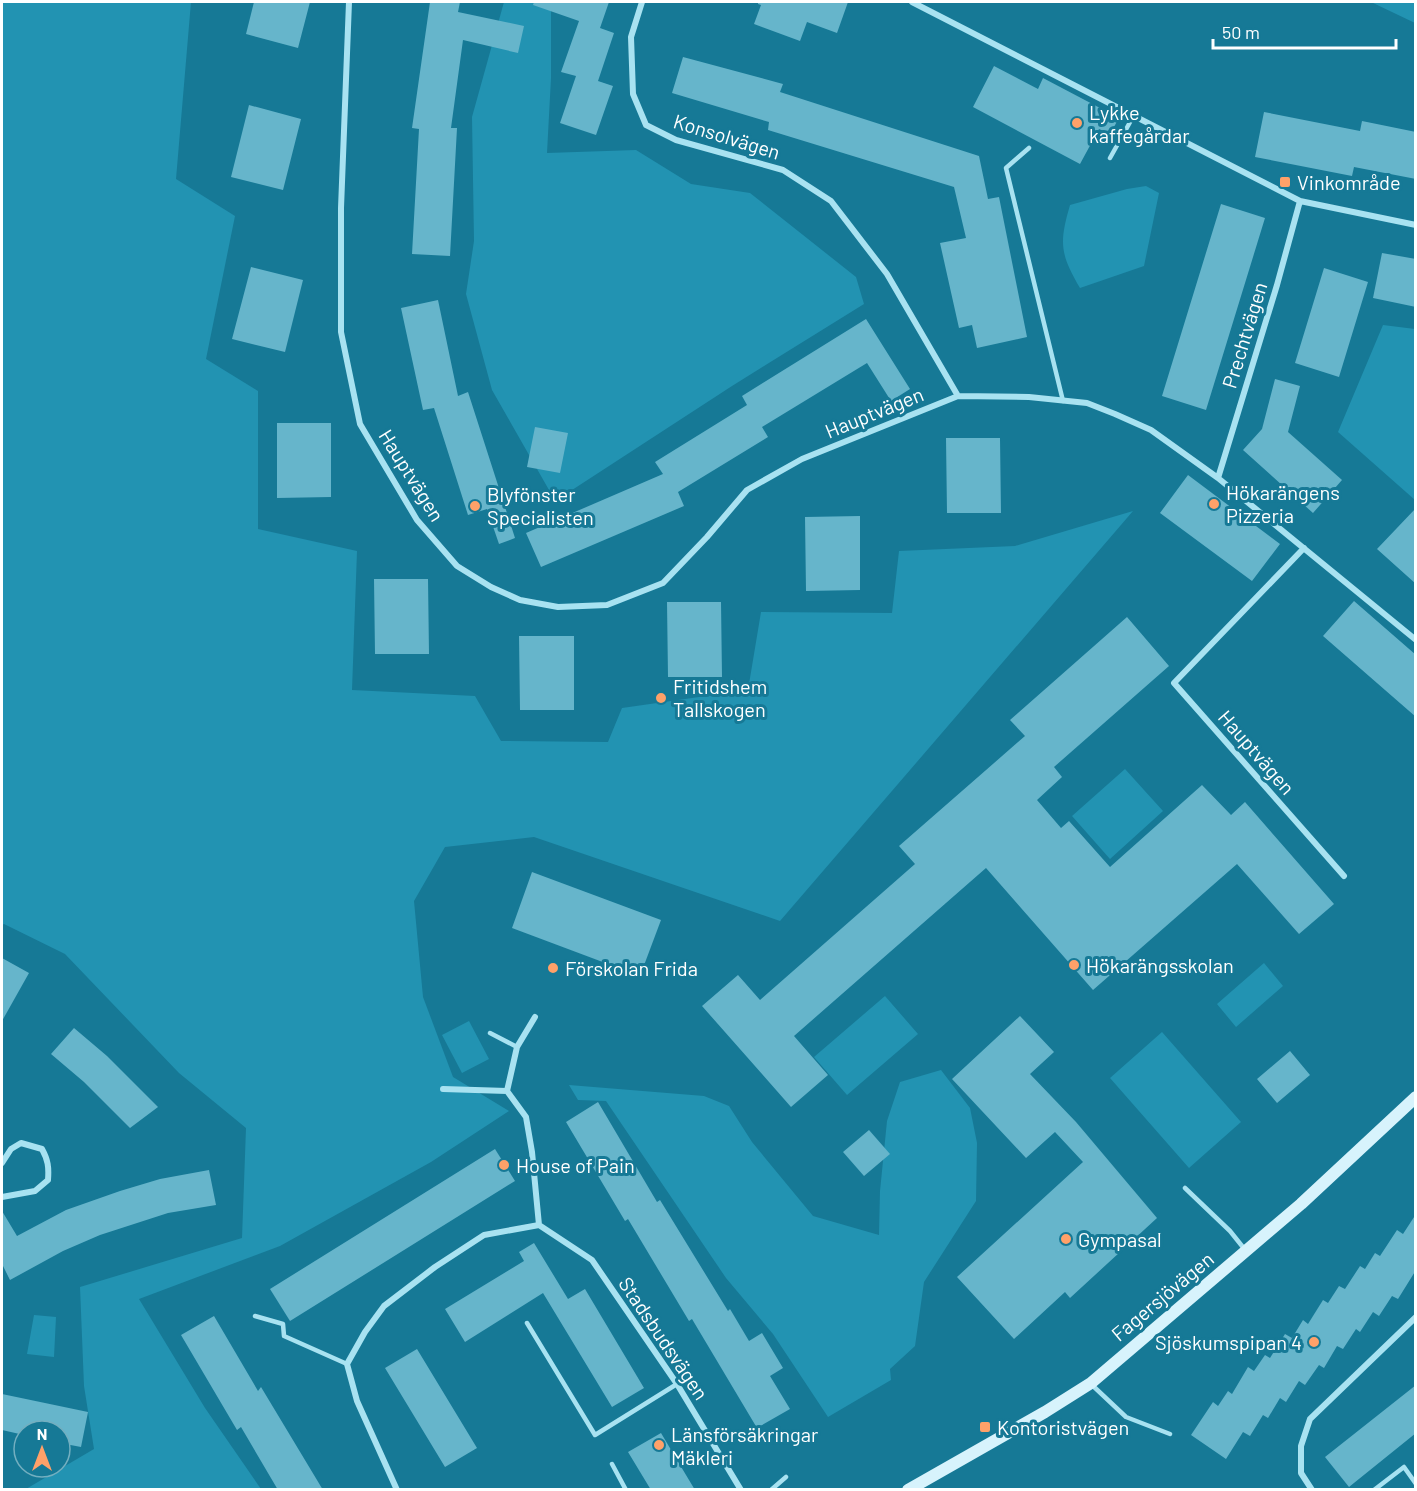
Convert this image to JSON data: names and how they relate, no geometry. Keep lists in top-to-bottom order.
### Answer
{
  "streets": {
    "street": [
      "Konsolvägen",
      "Prechtvägen",
      "Hauptvägen",
      "Fagersjövägen",
      "Stadsbudsvägen"
    ]
  },
  "crossings": [
    ["Konsolvägen", "Hauptvägen"],
    ["Prechtvägen", "Hauptvägen"]
  ],
  "places": {
    "other": [
      "Lykke kaffegårdar",
      "Hökarängens Pizzeria",
      "Blyfönster Specialisten",
      "Fritidshem Tallskogen",
      "Hökarängsskolan",
      "Förskolan Frida",
      "House of Pain",
      "Gympasal",
      "Sjöskumspipan 4",
      "Länsförsäkringar Mäkleri"
    ],
    "transit": ["Vinkområde", "Kontoristvägen"]
  },
  "scale_bar": "50 m",
  "north": "top"
}
